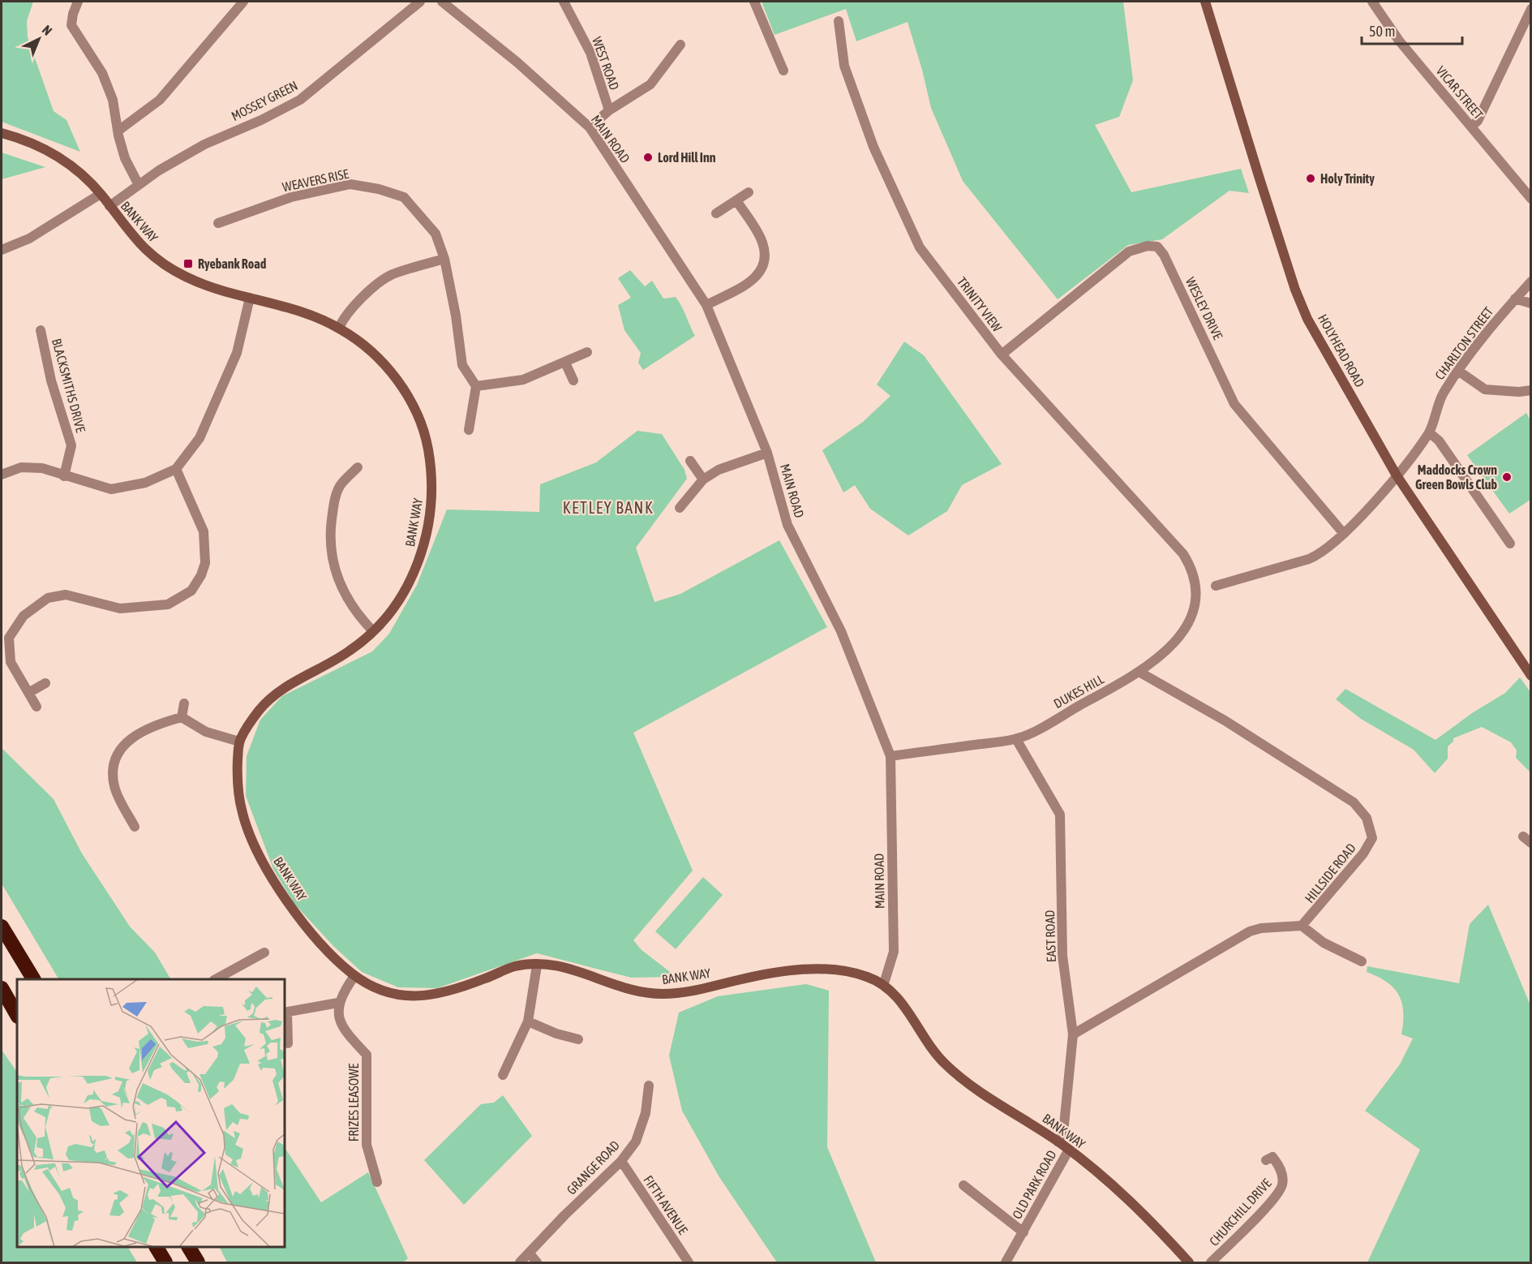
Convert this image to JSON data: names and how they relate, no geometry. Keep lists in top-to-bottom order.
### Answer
{
  "streets": {
    "street": [
      "WEST ROAD",
      "VICAR STREET",
      "MOSSEY GREEN",
      "MAIN ROAD",
      "WEAVERS RISE",
      "BANK WAY",
      "TRINITY VIEW",
      "WESLEY DRIVE",
      "CHARLTON STREET",
      "HOLYHEAD ROAD",
      "BLACKSMITHS DRIVE",
      "DUKES HILL",
      "HILLSIDE ROAD",
      "EAST ROAD",
      "FRIZES LEASOWE",
      "GRANGE ROAD",
      "OLD PARK ROAD",
      "FIFTH AVENUE",
      "CHURCHILL DRIVE"
    ]
  },
  "crossings": [
    ["WEST ROAD", "MAIN ROAD"],
    ["MOSSEY GREEN", "BANK WAY"],
    ["MAIN ROAD", "BANK WAY"],
    ["MAIN ROAD", "DUKES HILL"],
    ["BANK WAY", "EAST ROAD"],
    ["BANK WAY", "OLD PARK ROAD"],
    ["TRINITY VIEW", "WESLEY DRIVE"],
    ["TRINITY VIEW", "DUKES HILL"],
    ["CHARLTON STREET", "HOLYHEAD ROAD"],
    ["DUKES HILL", "HILLSIDE ROAD"],
    ["DUKES HILL", "EAST ROAD"],
    ["GRANGE ROAD", "FIFTH AVENUE"]
  ],
  "districts": ["KETLEY BANK"],
  "places": {
    "other": ["Lord Hill Inn", "Holy Trinity", "Maddocks Crown Green Bowls Club"],
    "transit": ["Ryebank Road"]
  },
  "scale_bar": "50 m",
  "north": "top right"
}
